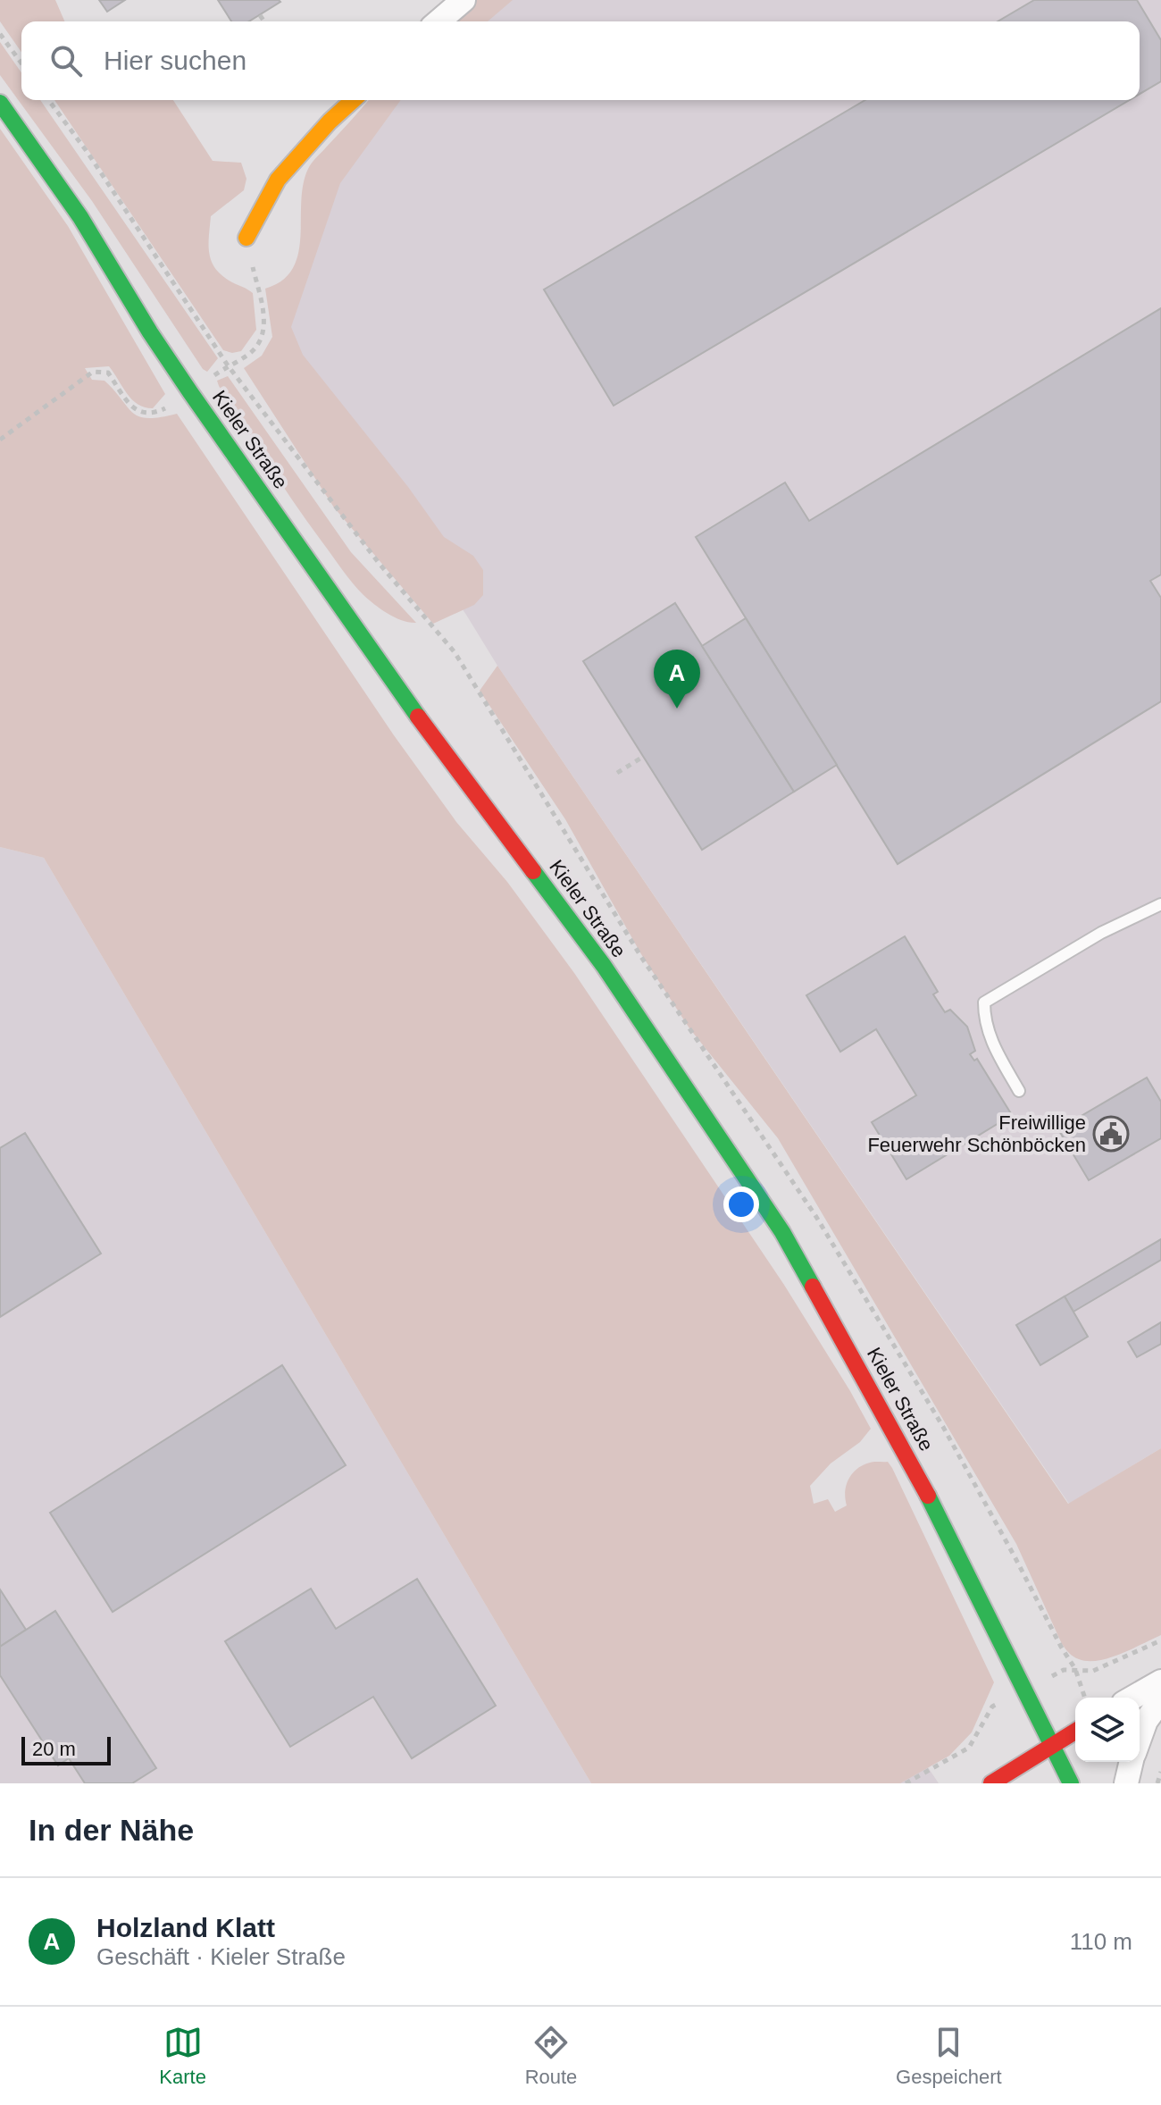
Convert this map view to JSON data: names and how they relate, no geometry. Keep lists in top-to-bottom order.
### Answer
{
  "streets": {
    "main road": ["Kieler Straße"]
  },
  "places": {
    "public building": ["Freiwillige Feuerwehr Schönböcken"]
  },
  "scale_bar": "20 m",
  "page": {
    "search": "Hier suchen",
    "pins": "A",
    "scale": "20 m",
    "heading": "In der Nähe",
    "list": [
      {
        "mark": "A",
        "name": "Holzland Klatt",
        "note": "Geschäft · Kieler Straße",
        "value": "110 m"
      }
    ],
    "nav": ["Karte", "Route", "Gespeichert"]
  }
}
